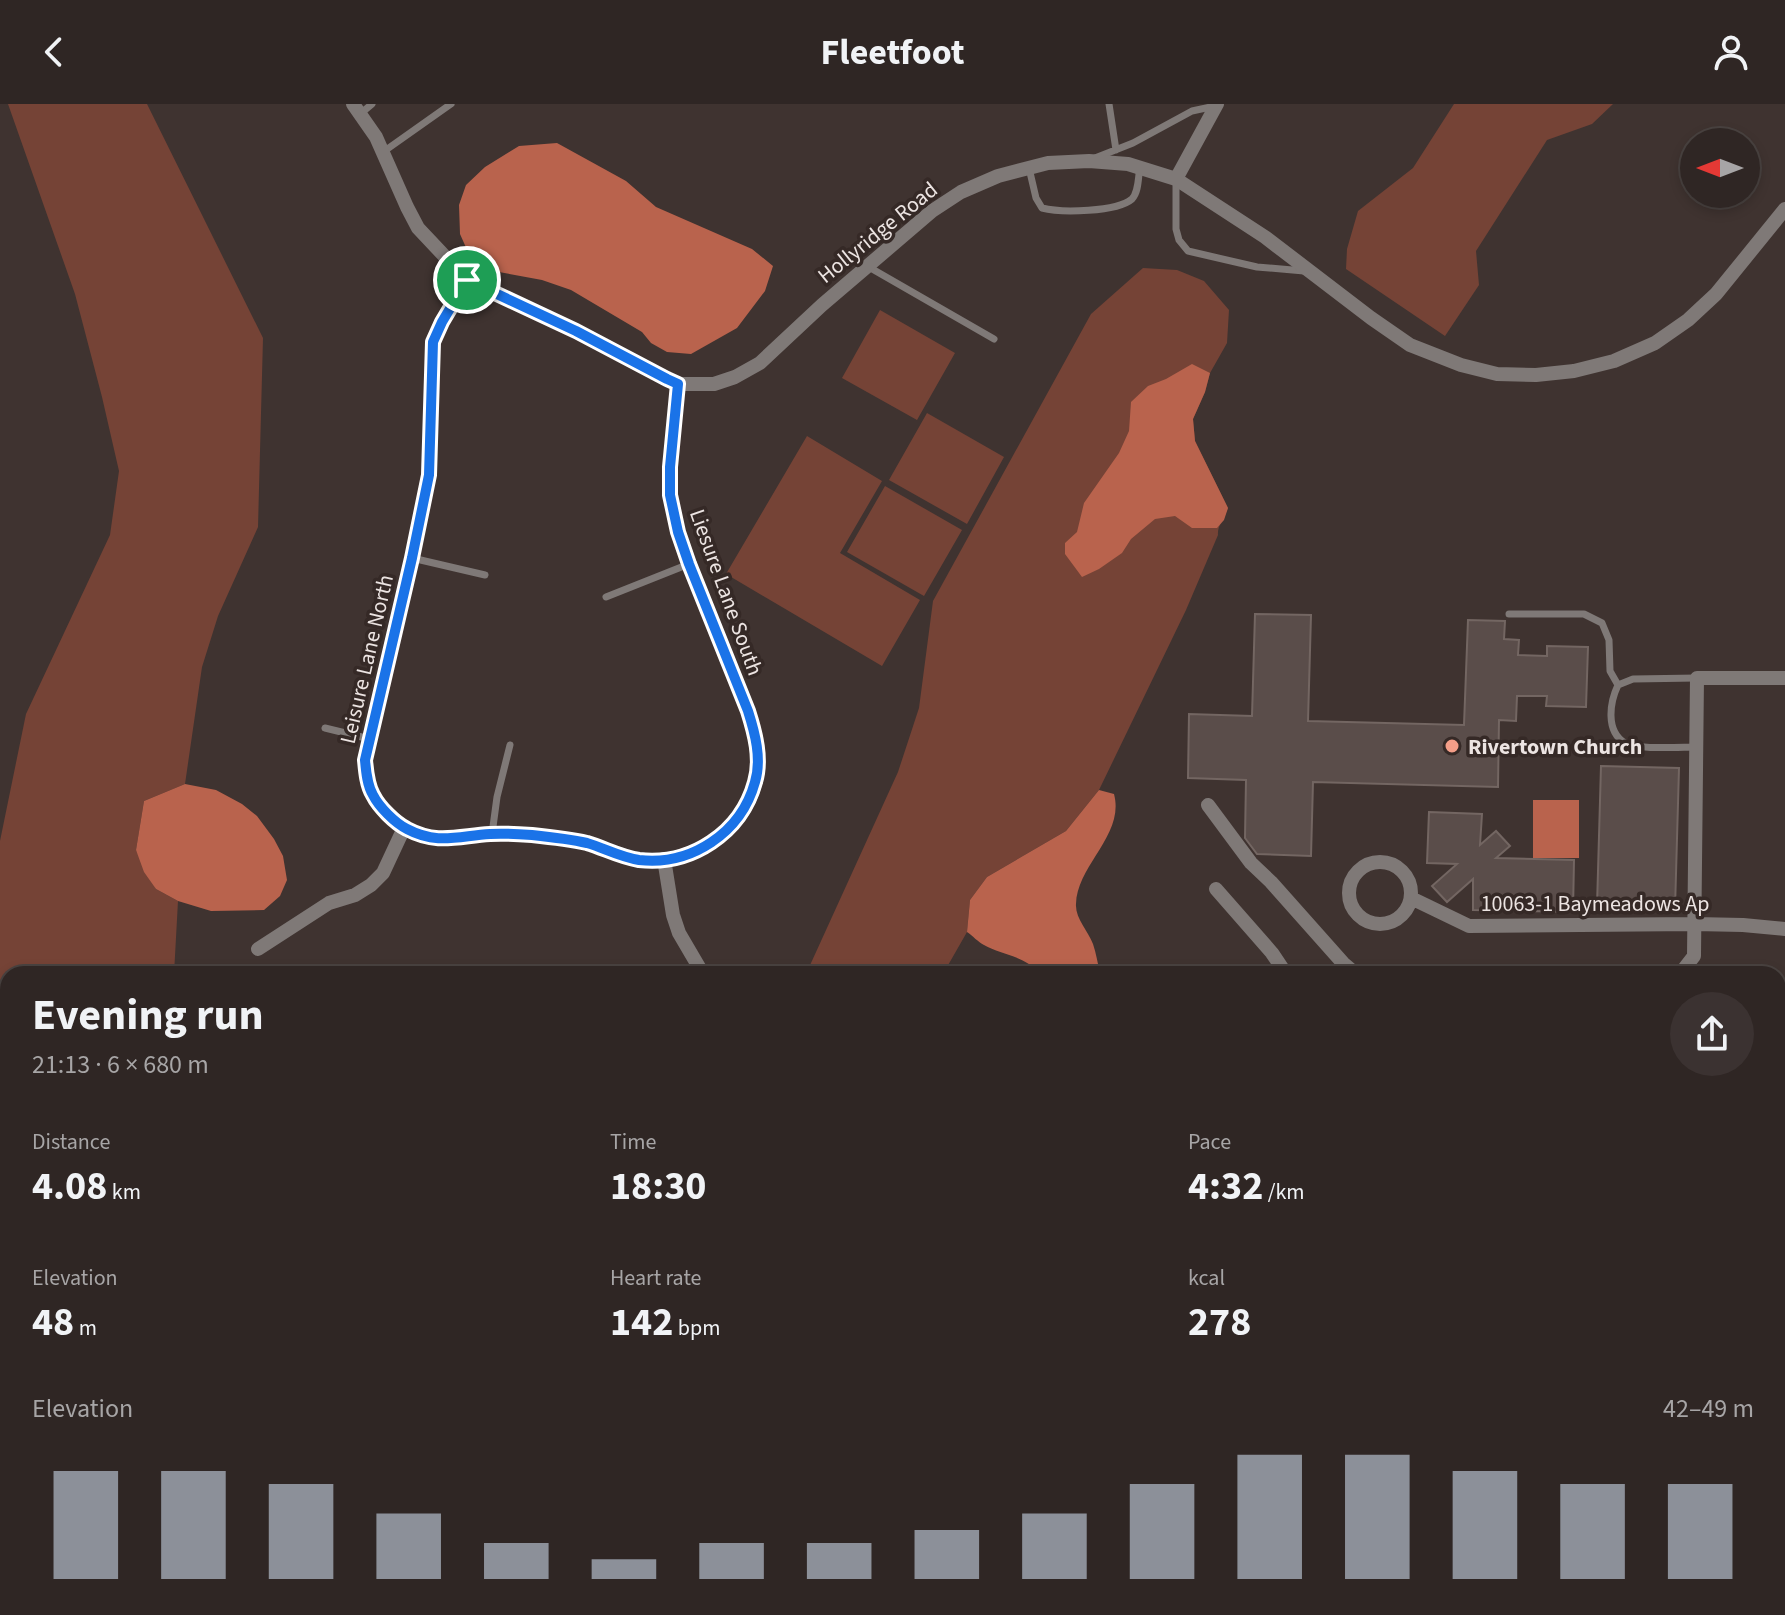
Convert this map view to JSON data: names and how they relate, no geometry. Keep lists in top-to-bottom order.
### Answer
{
  "streets": {
    "street": [
      "Hollyridge Road",
      "Liesure Lane South",
      "Leisure Lane North",
      "10063-1 Baymeadows Ap"
    ]
  },
  "crossings": [
    ["Hollyridge Road", "Liesure Lane South"],
    ["Hollyridge Road", "Leisure Lane North"],
    ["Liesure Lane South", "Leisure Lane North"]
  ],
  "places": ["Rivertown Church"],
  "north": "left",
  "page": {
    "header": "Fleetfoot",
    "heading": ["Evening run", "21:13 · 6 × 680 m"],
    "stats": [
      ["Distance", "4.08 km"],
      ["Time", "18:30"],
      ["Pace", "4:32 /km"],
      ["Elevation", "48 m"],
      ["Heart rate", "142 bpm"],
      ["kcal", "278"]
    ],
    "chart": ["Elevation", "42–49 m"]
  }
}
